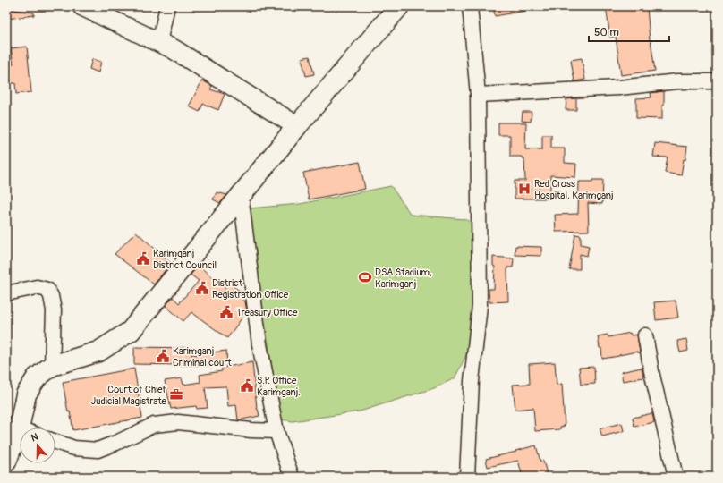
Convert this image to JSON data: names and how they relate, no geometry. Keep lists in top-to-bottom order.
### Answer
{
  "places": {
    "hospital": ["Red Cross Hospital, Karimganj"],
    "public building": [
      "Karimganj District Council",
      "District Registration Office",
      "Treasury Office",
      "Karimganj Criminal court",
      "S.P. Office Karimganj."
    ],
    "sports": ["DSA Stadium, Karimganj"],
    "office": ["Court of Chief Judicial Magistrate"]
  },
  "scale_bar": "50 m",
  "north": "top"
}
